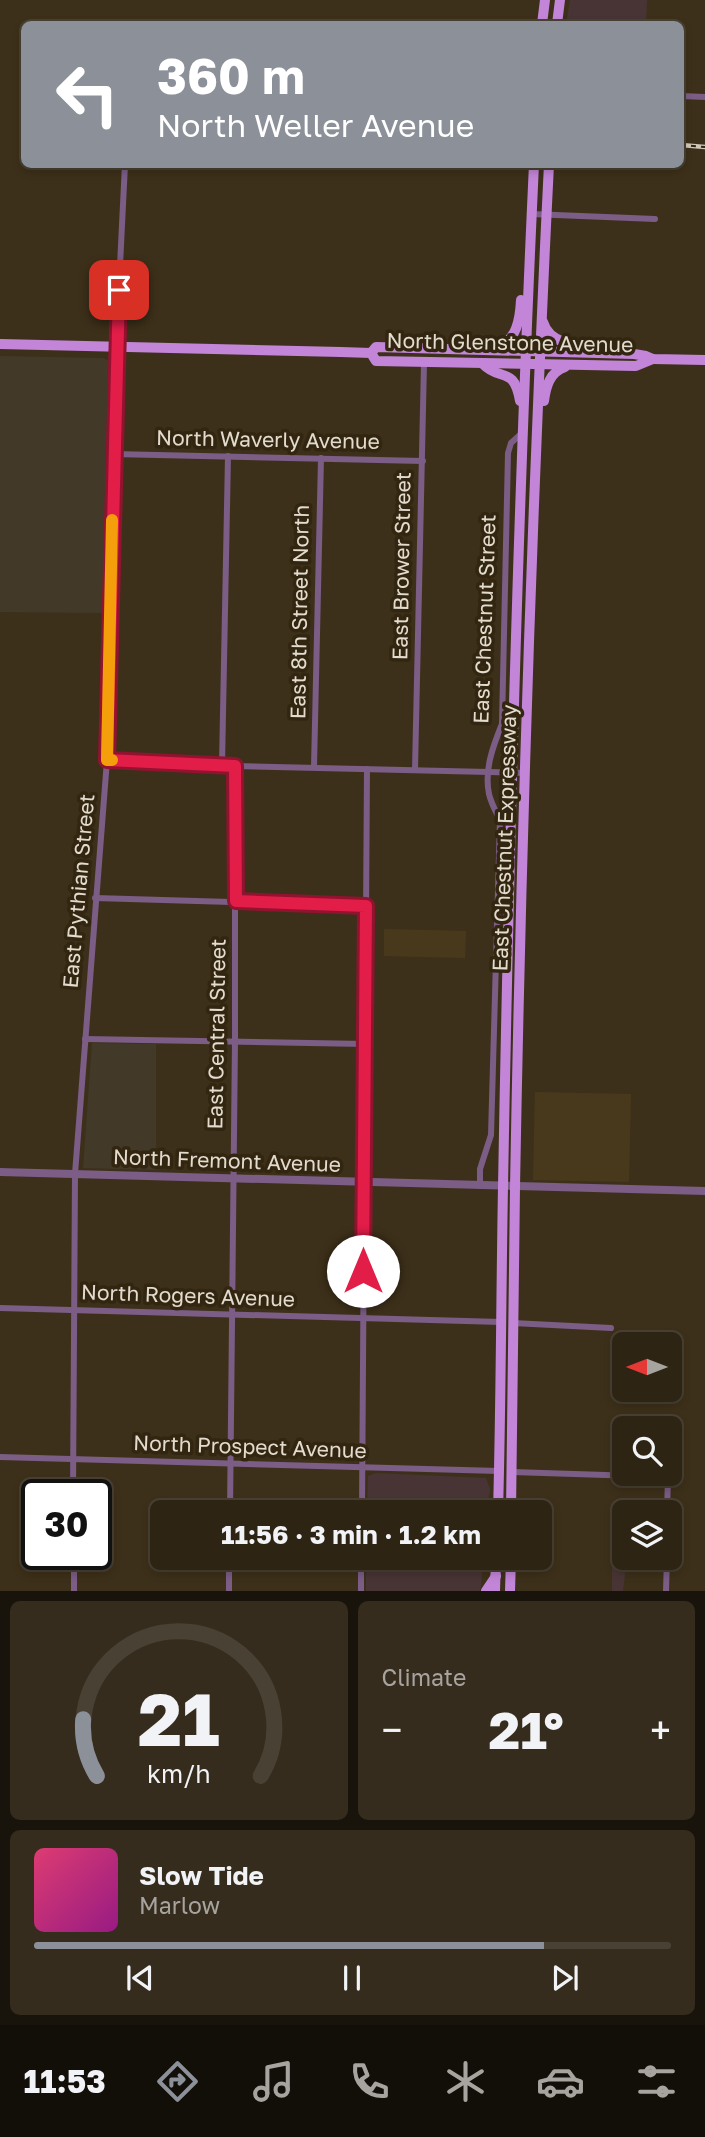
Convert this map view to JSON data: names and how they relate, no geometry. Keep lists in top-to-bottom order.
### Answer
{
  "streets": {
    "main road": ["North Glenstone Avenue", "East Chestnut Expressway"],
    "street": [
      "North Waverly Avenue",
      "East Brower Street",
      "East 8th Street North",
      "East Chestnut Street",
      "East Pythian Street",
      "East Central Street",
      "North Fremont Avenue",
      "North Rogers Avenue",
      "North Prospect Avenue"
    ]
  },
  "crossings": [
    ["North Glenstone Avenue", "East Brower Street"],
    ["North Glenstone Avenue", "East Chestnut Expressway"],
    ["North Glenstone Avenue", "East Pythian Street"],
    ["North Waverly Avenue", "East Brower Street"],
    ["North Waverly Avenue", "East 8th Street North"],
    ["North Waverly Avenue", "East Pythian Street"],
    ["East Chestnut Street", "East Chestnut Expressway"],
    ["East Chestnut Street", "North Fremont Avenue"],
    ["East Chestnut Expressway", "North Fremont Avenue"],
    ["East Chestnut Expressway", "North Rogers Avenue"],
    ["East Chestnut Expressway", "North Prospect Avenue"],
    ["East Pythian Street", "North Fremont Avenue"],
    ["East Pythian Street", "North Rogers Avenue"],
    ["East Pythian Street", "North Prospect Avenue"],
    ["East Central Street", "North Fremont Avenue"],
    ["East Central Street", "North Rogers Avenue"],
    ["East Central Street", "North Prospect Avenue"]
  ],
  "north": "left",
  "page": {
    "turn": ["360 m", "North Weller Avenue"],
    "limit": "30",
    "trip": "11:56 · 3 min · 1.2 km",
    "tile": "Climate",
    "heat": ["−", "21°", "+"],
    "song": ["Slow Tide", "Marlow"],
    "tabs": "11:53",
    "gauge": ["21", "km/h"]
  }
}
